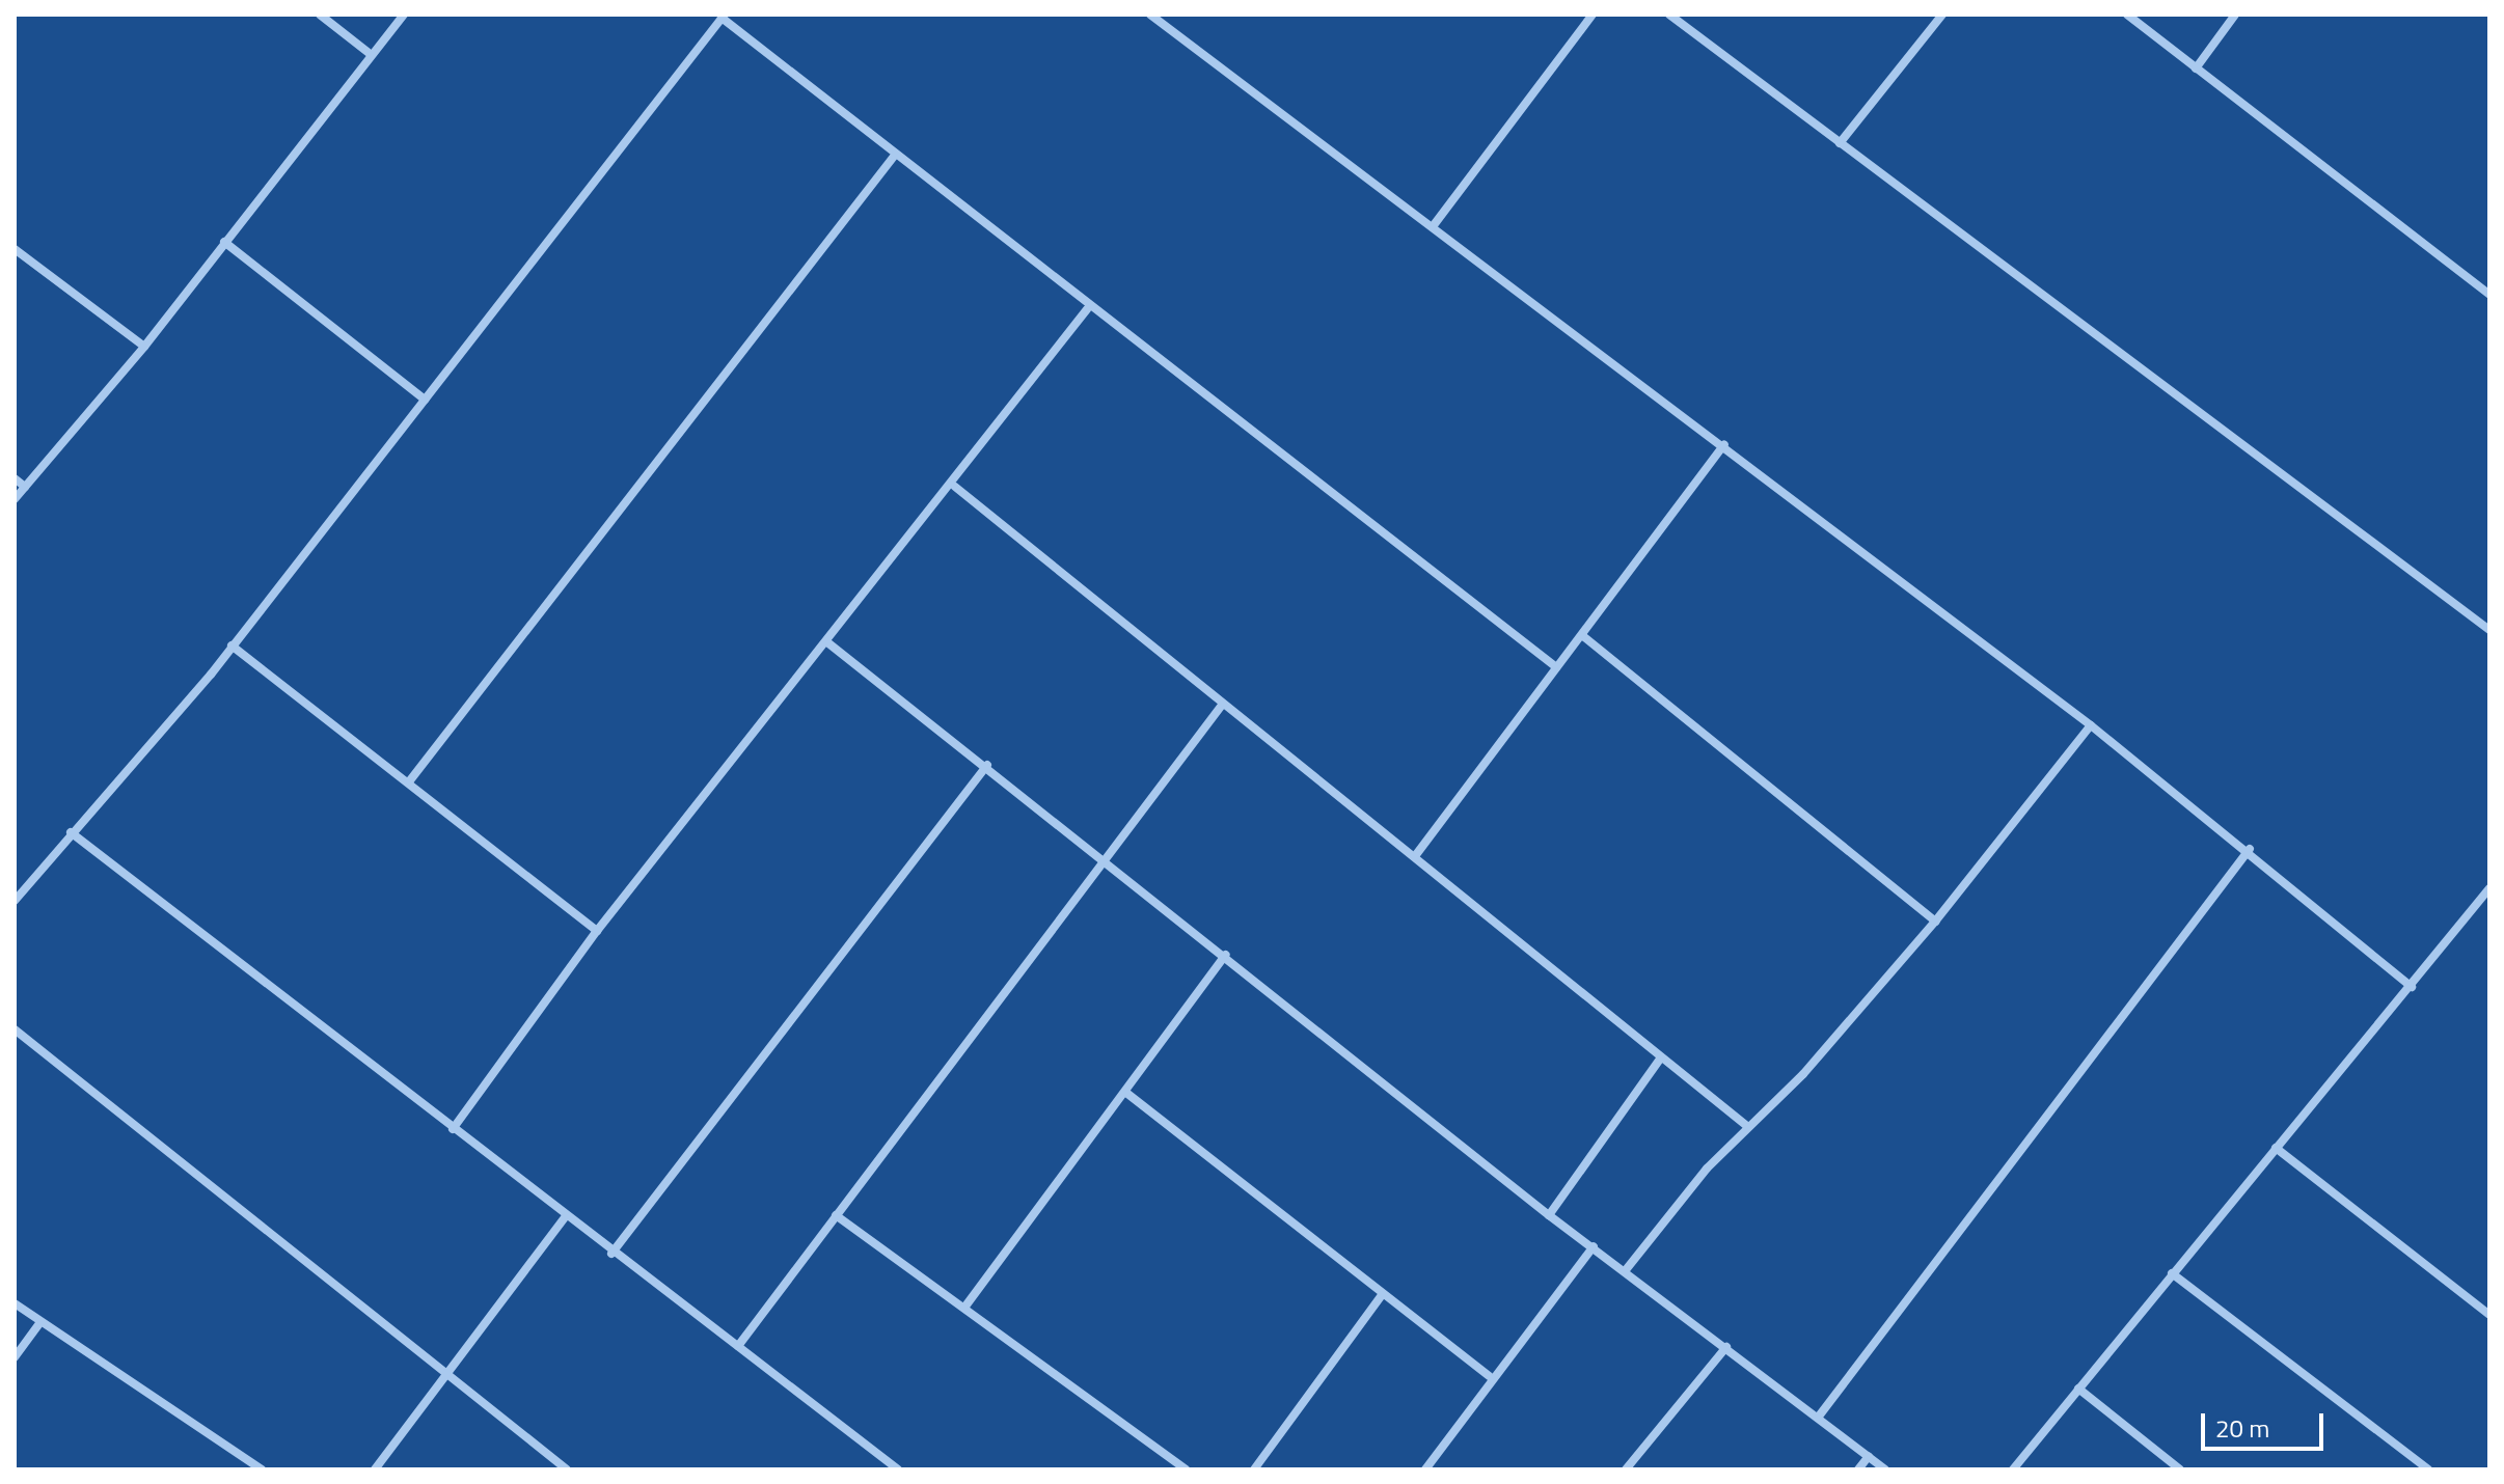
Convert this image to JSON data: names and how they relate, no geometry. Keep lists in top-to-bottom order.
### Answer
{
  "scale_bar": "20 m"
}
